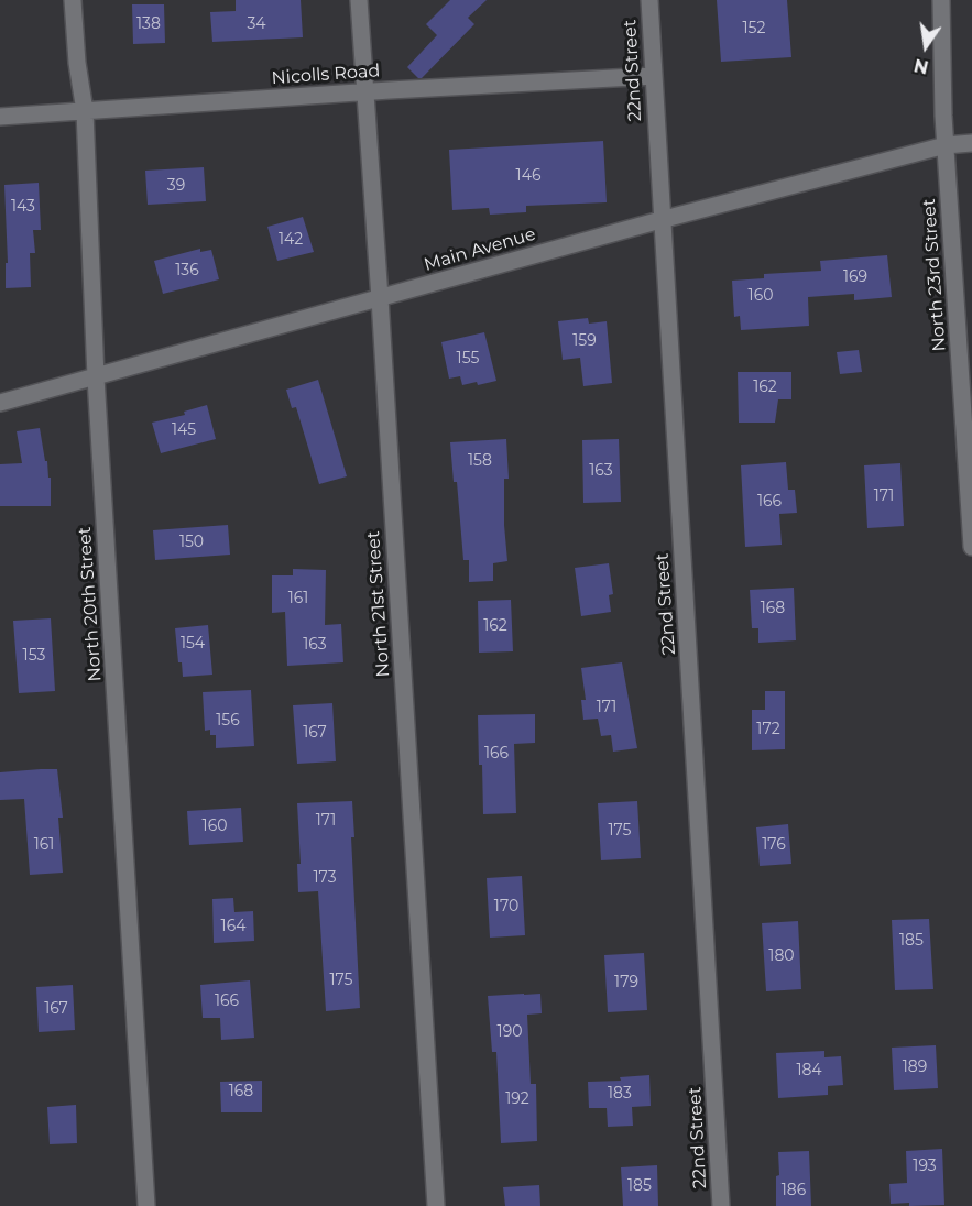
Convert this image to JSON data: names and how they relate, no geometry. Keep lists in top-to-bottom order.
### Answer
{
  "streets": {
    "street": [
      "22nd Street",
      "Nicolls Road",
      "Main Avenue",
      "North 23rd Street",
      "North 20th Street",
      "North 21st Street"
    ]
  },
  "crossings": [
    ["22nd Street", "Nicolls Road"],
    ["22nd Street", "Main Avenue"],
    ["Nicolls Road", "North 20th Street"],
    ["Nicolls Road", "North 21st Street"],
    ["Main Avenue", "North 23rd Street"],
    ["Main Avenue", "North 20th Street"],
    ["Main Avenue", "North 21st Street"]
  ],
  "house_numbers": [
    "138",
    "34",
    "152",
    "146",
    "39",
    "143",
    "142",
    "136",
    "169",
    "160",
    "159",
    "155",
    "162",
    "145",
    "158",
    "163",
    "171",
    "166",
    "150",
    "161",
    "168",
    "162",
    "154",
    "163",
    "153",
    "171",
    "156",
    "172",
    "167",
    "166",
    "171",
    "160",
    "175",
    "161",
    "176",
    "173",
    "170",
    "164",
    "185",
    "180",
    "175",
    "179",
    "166",
    "167",
    "190",
    "189",
    "184",
    "168",
    "183",
    "192",
    "193",
    "185",
    "186"
  ],
  "north": "bottom"
}
